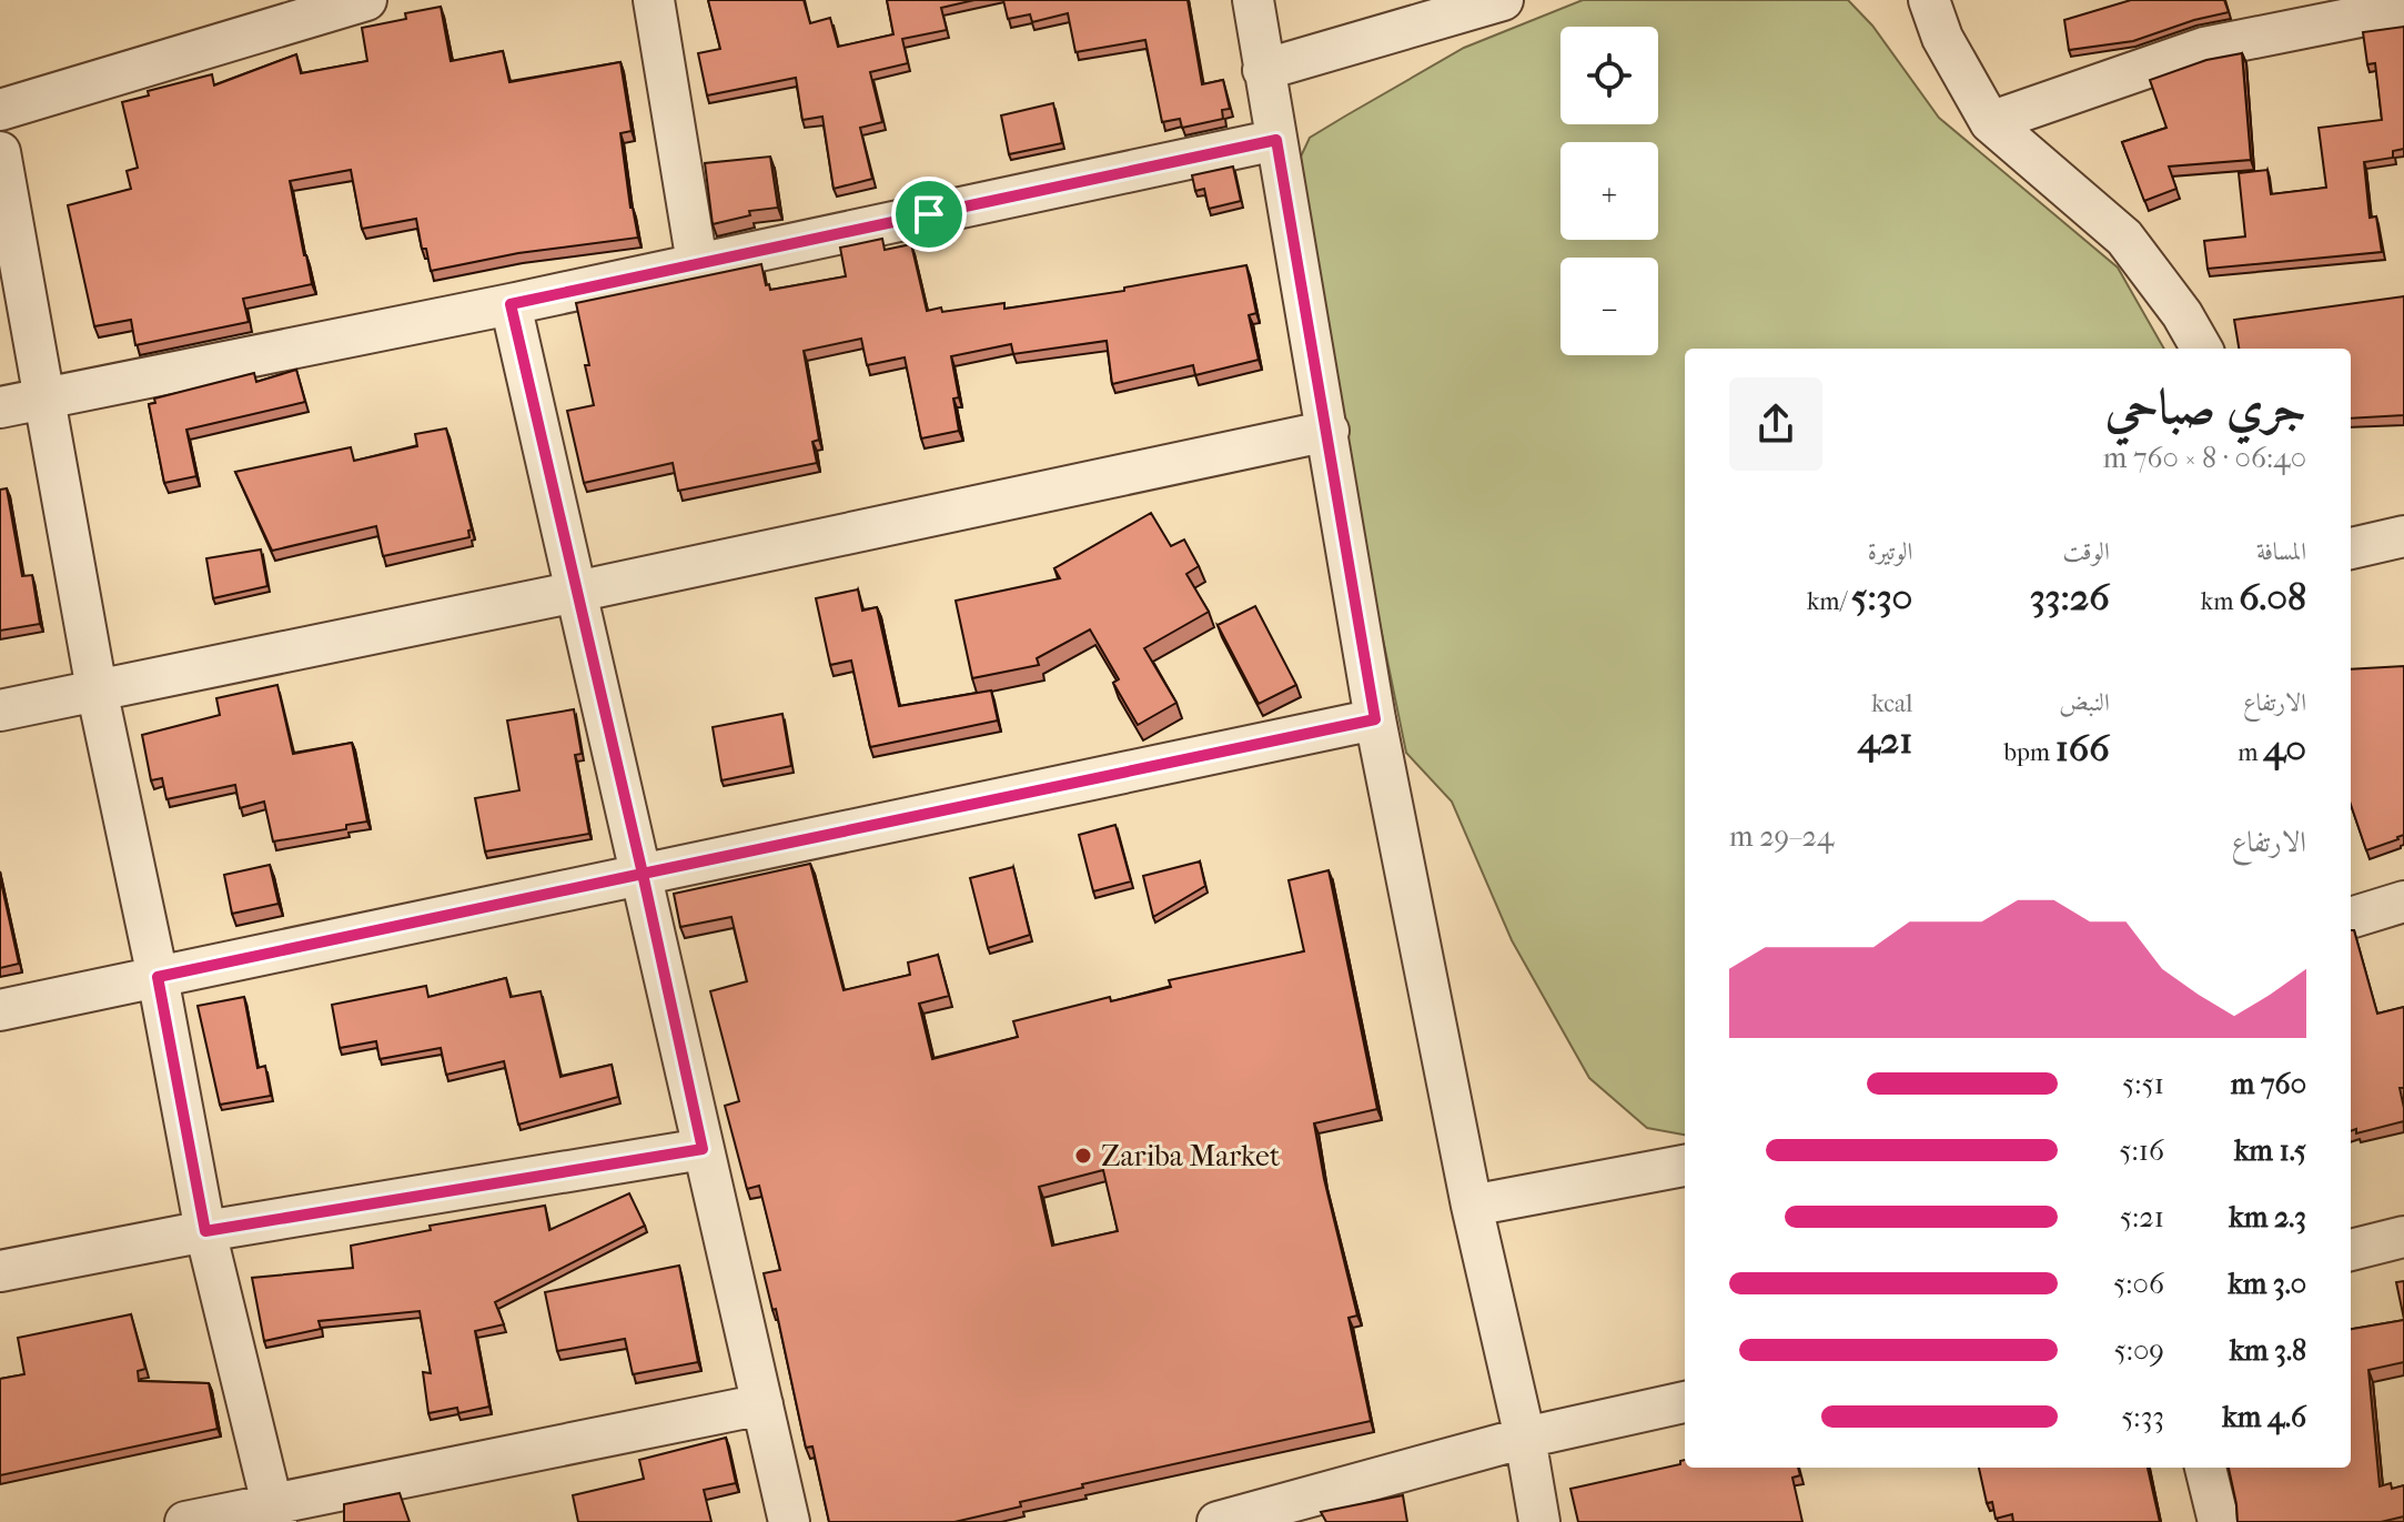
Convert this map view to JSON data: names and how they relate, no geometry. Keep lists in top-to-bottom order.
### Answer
{
  "places": ["Zariba Market"],
  "page": {
    "map_buttons": ["+", "−"],
    "heading": ["جري صباحي", "06:40 · 8 × 760 m"],
    "stats": [
      ["المسافة", "6.08 km"],
      ["الوقت", "33:26"],
      ["الوتيرة", "5:30 /km"],
      ["الارتفاع", "40 m"],
      ["النبض", "166 bpm"],
      ["kcal", "421"]
    ],
    "chart": ["الارتفاع", "24–29 m"],
    "list": [
      {
        "name": "760 m",
        "note": "5:51"
      },
      {
        "name": "1.5 km",
        "note": "5:16"
      },
      {
        "name": "2.3 km",
        "note": "5:21"
      },
      {
        "name": "3.0 km",
        "note": "5:06"
      },
      {
        "name": "3.8 km",
        "note": "5:09"
      },
      {
        "name": "4.6 km",
        "note": "5:33"
      }
    ]
  }
}
